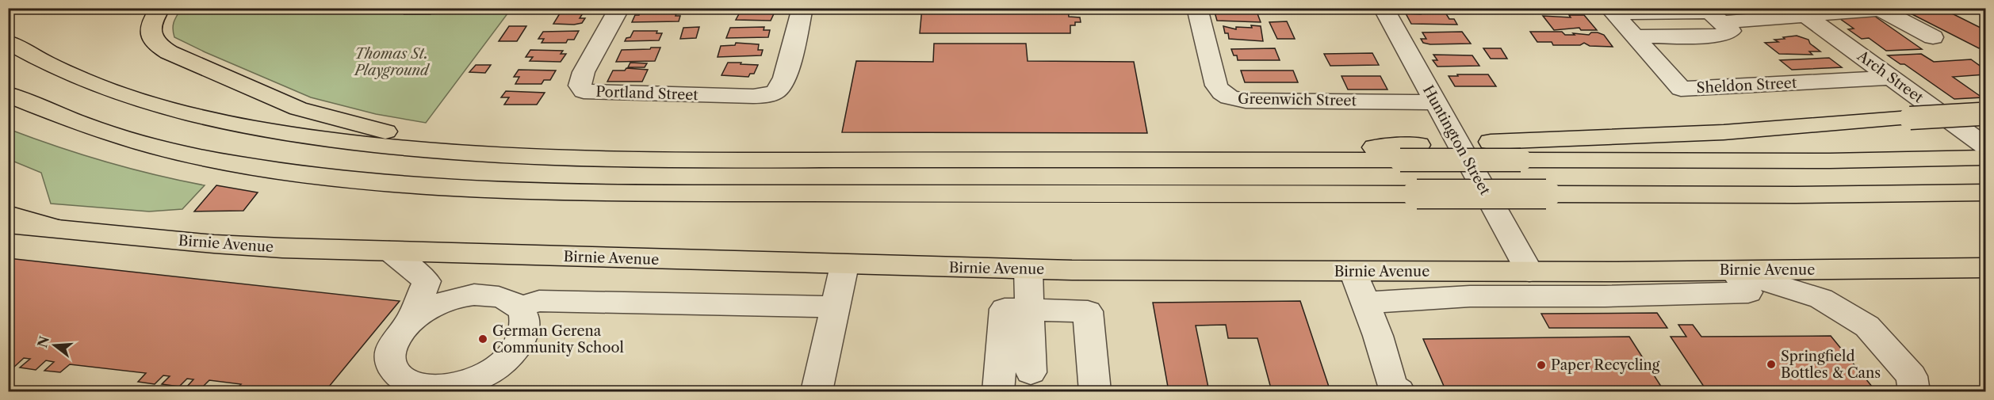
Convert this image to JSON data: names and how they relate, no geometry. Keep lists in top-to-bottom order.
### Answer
{
  "streets": {
    "main road": ["Birnie Avenue"],
    "street": [
      "Arch Street",
      "Sheldon Street",
      "Portland Street",
      "Greenwich Street",
      "Huntington Street"
    ]
  },
  "crossings": [
    ["Arch Street", "Sheldon Street"],
    ["Greenwich Street", "Huntington Street"],
    ["Huntington Street", "Birnie Avenue"]
  ],
  "parks": ["Thomas St. Playground"],
  "places": ["German Gerena Community School", "Springfield Bottles & Cans", "Paper Recycling"],
  "north": "left"
}
